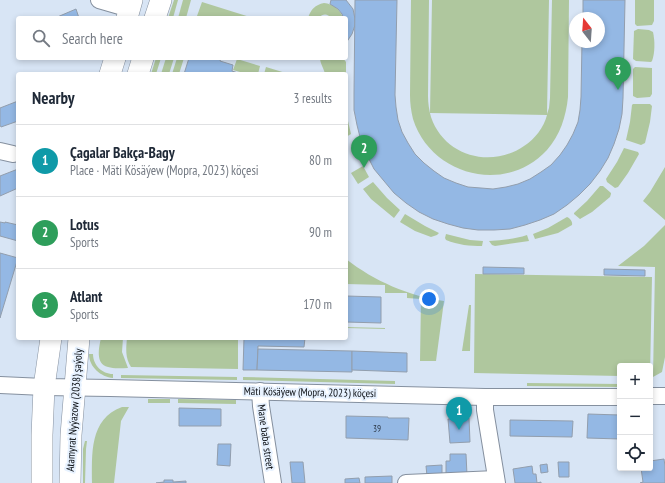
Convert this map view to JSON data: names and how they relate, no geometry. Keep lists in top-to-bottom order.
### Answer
{
  "streets": {
    "main road": ["Atamyrat Nyýazow (2038) şaýoly"],
    "street": ["Mäti Kösäýew (Mopra, 2023) köçesi", "Mane baba street"]
  },
  "crossings": [
    ["Mäti Kösäýew (Mopra, 2023) köçesi", "Atamyrat Nyýazow (2038) şaýoly"],
    ["Mäti Kösäýew (Mopra, 2023) köçesi", "Mane baba street"]
  ],
  "house_numbers": ["39"],
  "north": "top",
  "page": {
    "search": "Search here",
    "pins": ["3", "2", "1"],
    "heading": ["Nearby", "3 results"],
    "list": [
      {
        "mark": "1",
        "name": "Çagalar Bakça-Bagy",
        "note": "Place · Mäti Kösäýew (Mopra, 2023) köçesi",
        "value": "80 m"
      },
      {
        "mark": "2",
        "name": "Lotus",
        "note": "Sports",
        "value": "90 m"
      },
      {
        "mark": "3",
        "name": "Atlant",
        "note": "Sports",
        "value": "170 m"
      }
    ],
    "map_buttons": ["+", "−"]
  }
}
